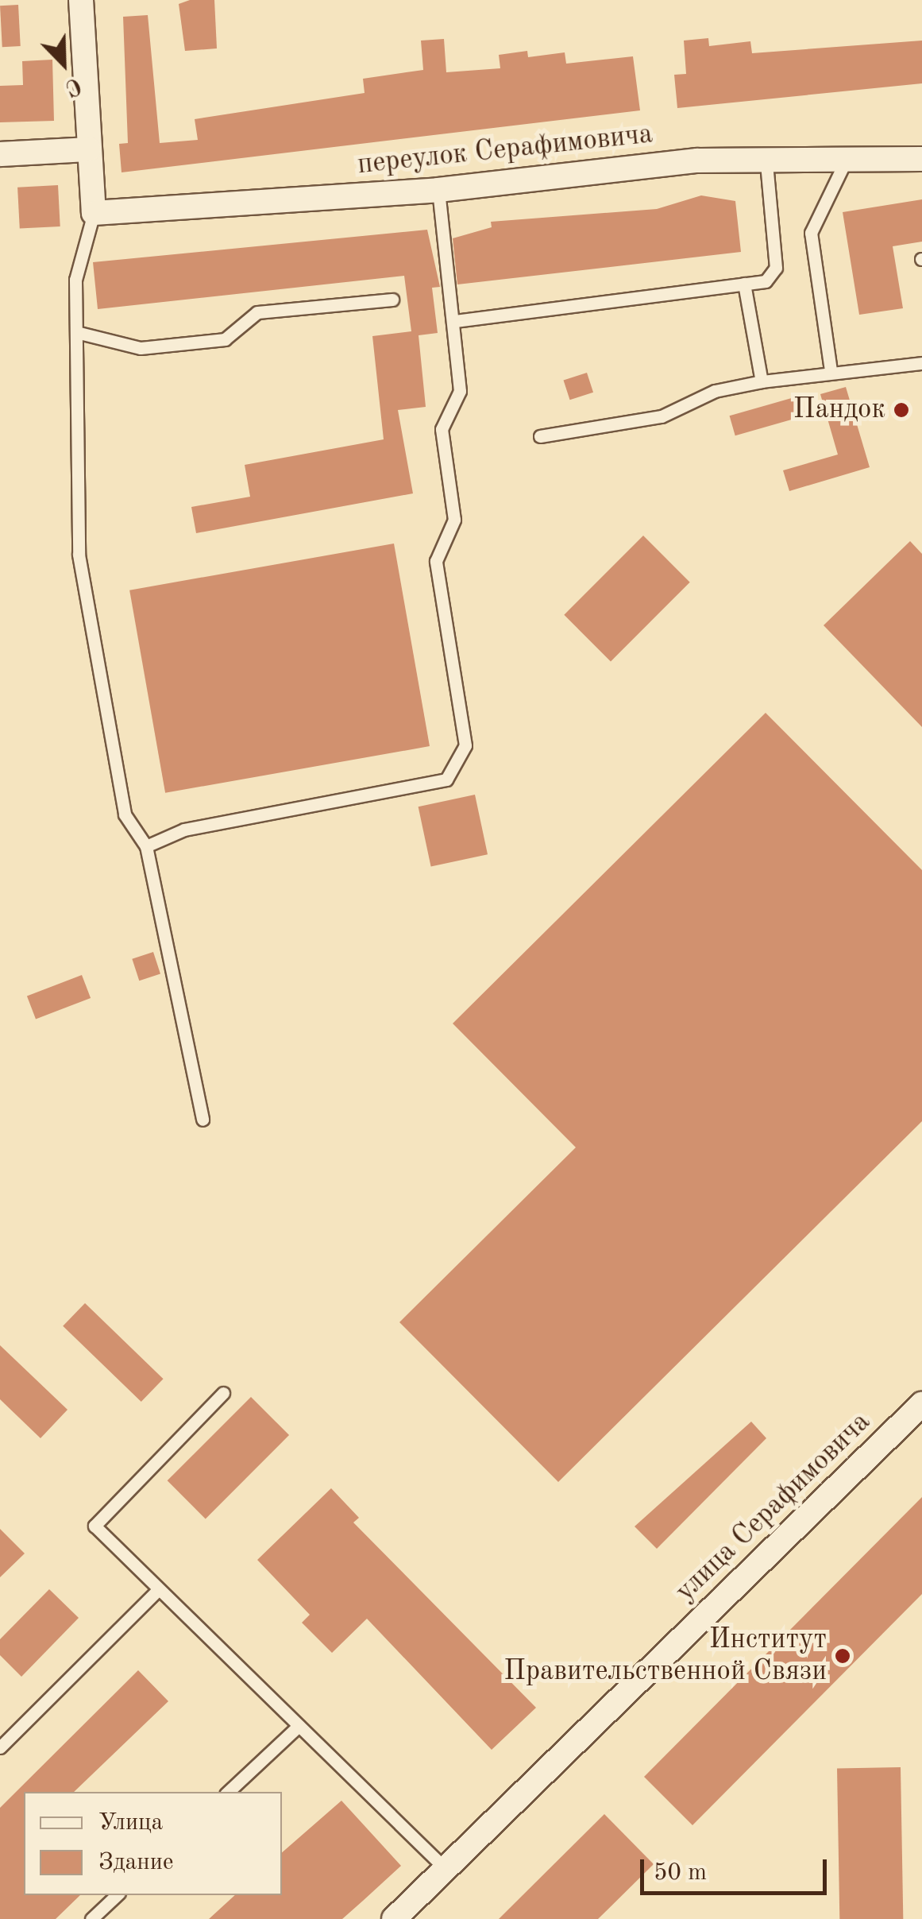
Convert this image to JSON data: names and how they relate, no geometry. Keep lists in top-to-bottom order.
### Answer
{
  "streets": {
    "street": ["переулок Серафимовича", "улица Серафимовича"]
  },
  "places": ["Пандок", "Институт Правительственной Связи"],
  "legend": ["Улица", "Здание"],
  "scale_bar": "50 m",
  "north": "bottom right"
}
